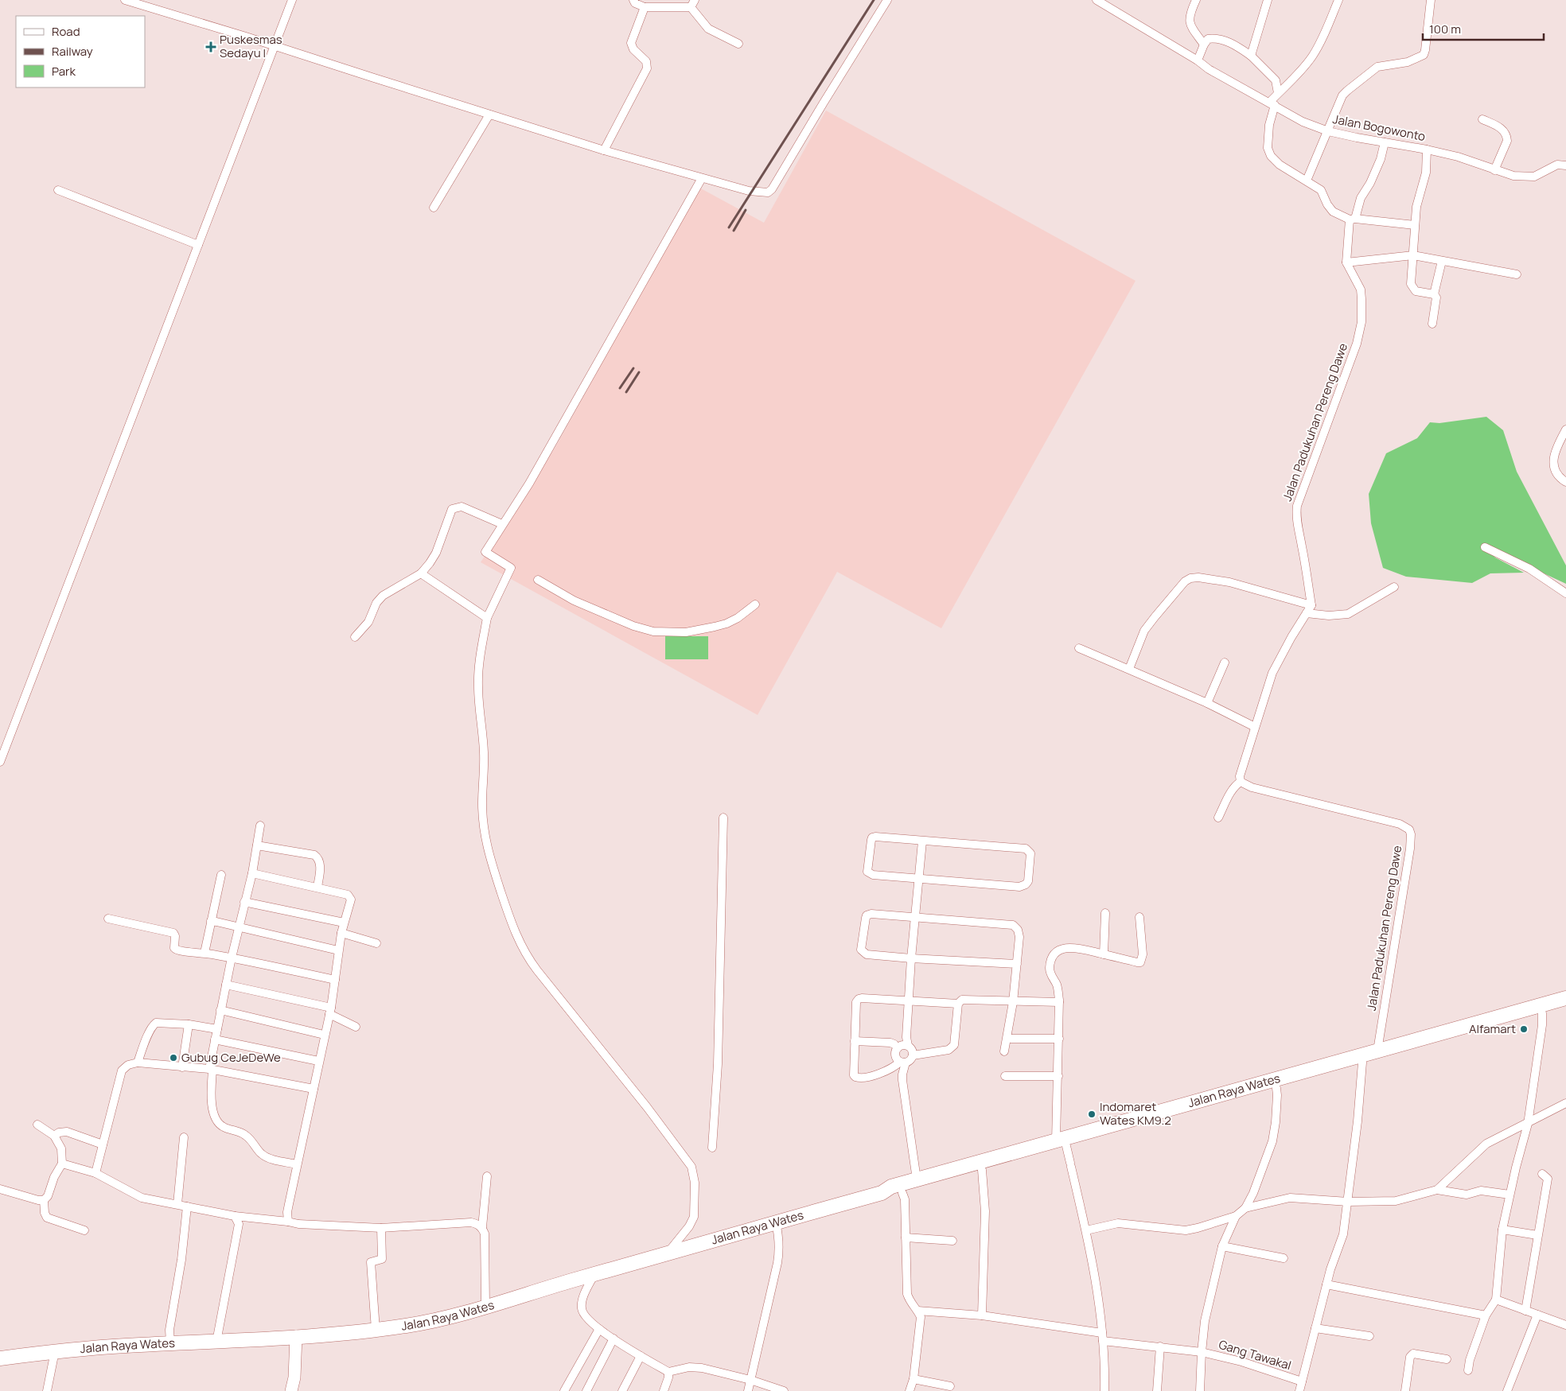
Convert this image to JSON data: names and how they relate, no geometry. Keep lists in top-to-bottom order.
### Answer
{
  "streets": {
    "highway": ["Jalan Raya Wates"],
    "street": ["Jalan Bogowonto", "Jalan Padukuhan Pereng Dawe", "Gang Tawakal"]
  },
  "crossings": [
    ["Jalan Padukuhan Pereng Dawe", "Jalan Raya Wates"]
  ],
  "places": {
    "health": ["Puskesmas Sedayu I"],
    "other": ["Alfamart", "Gubug CeJeDeWe", "Indomaret Wates KM9.2"]
  },
  "legend": ["Road", "Railway", "Park"],
  "scale_bar": "100 m"
}
